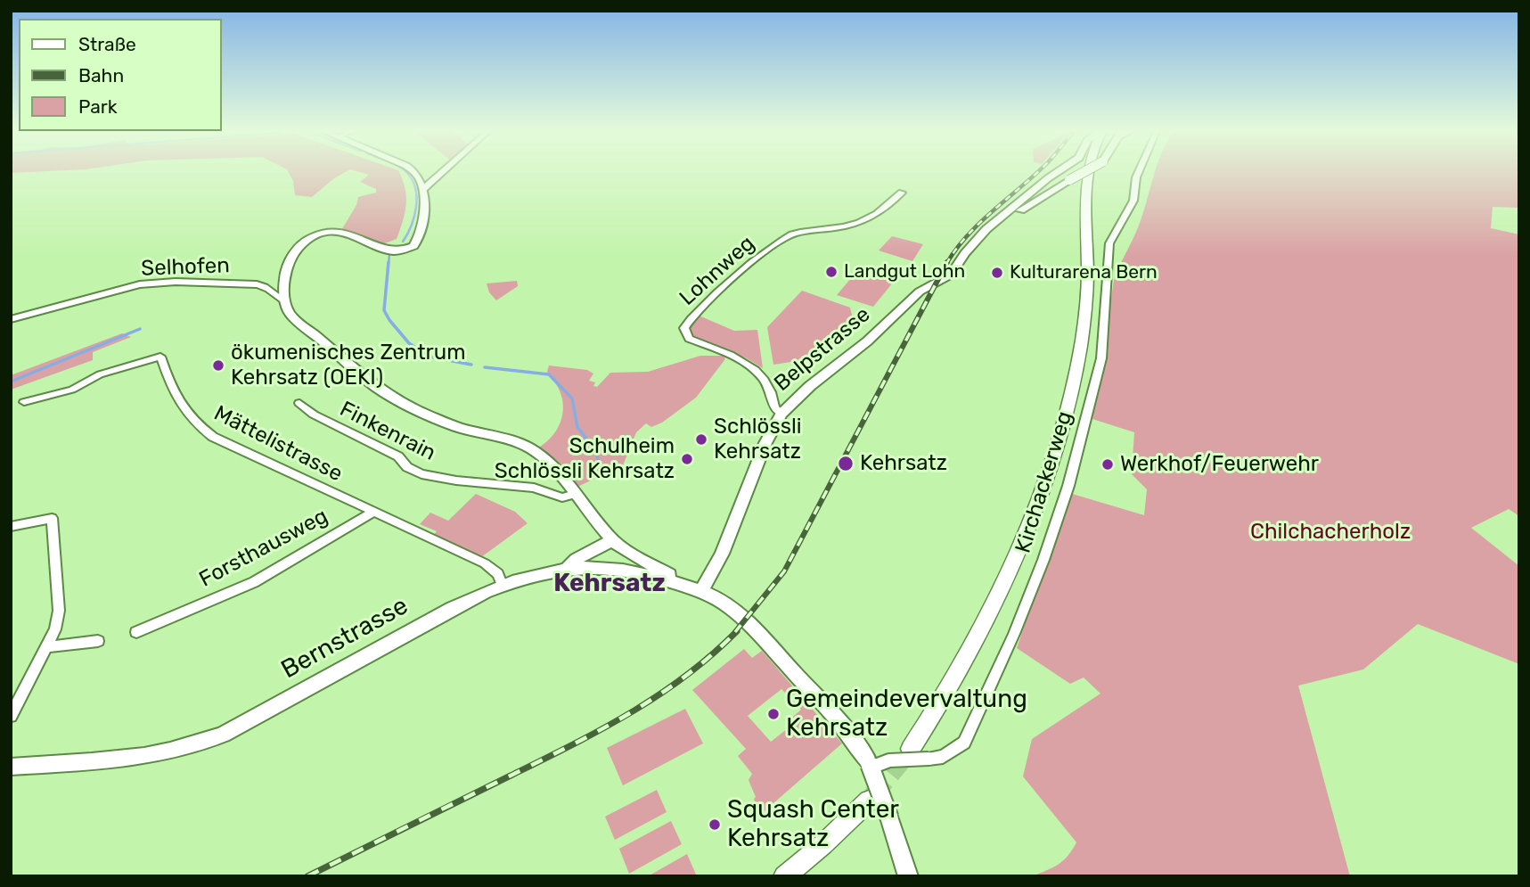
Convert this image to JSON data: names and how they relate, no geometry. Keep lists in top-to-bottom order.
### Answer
{
  "streets": {
    "street": [
      "Selhofen",
      "Lohnweg",
      "Belpstrasse",
      "Finkenrain",
      "Mättelistrasse",
      "Kirchackerweg",
      "Forsthausweg",
      "Bernstrasse"
    ]
  },
  "crossings": [
    ["Lohnweg", "Belpstrasse"],
    ["Belpstrasse", "Bernstrasse"],
    ["Mättelistrasse", "Forsthausweg"],
    ["Mättelistrasse", "Bernstrasse"],
    ["Kirchackerweg", "Bernstrasse"]
  ],
  "districts": ["Kehrsatz"],
  "parks": ["Chilchacherholz"],
  "places": [
    "Landgut Lohn",
    "Kulturarena Bern",
    "ökumenisches Zentrum Kehrsatz (OEKI)",
    "Schlössli Kehrsatz",
    "Schulheim Schlössli Kehrsatz",
    "Kehrsatz",
    "Werkhof/Feuerwehr",
    "Gemeindevervaltung Kehrsatz",
    "Squash Center Kehrsatz"
  ],
  "legend": ["Straße", "Bahn", "Park"]
}
